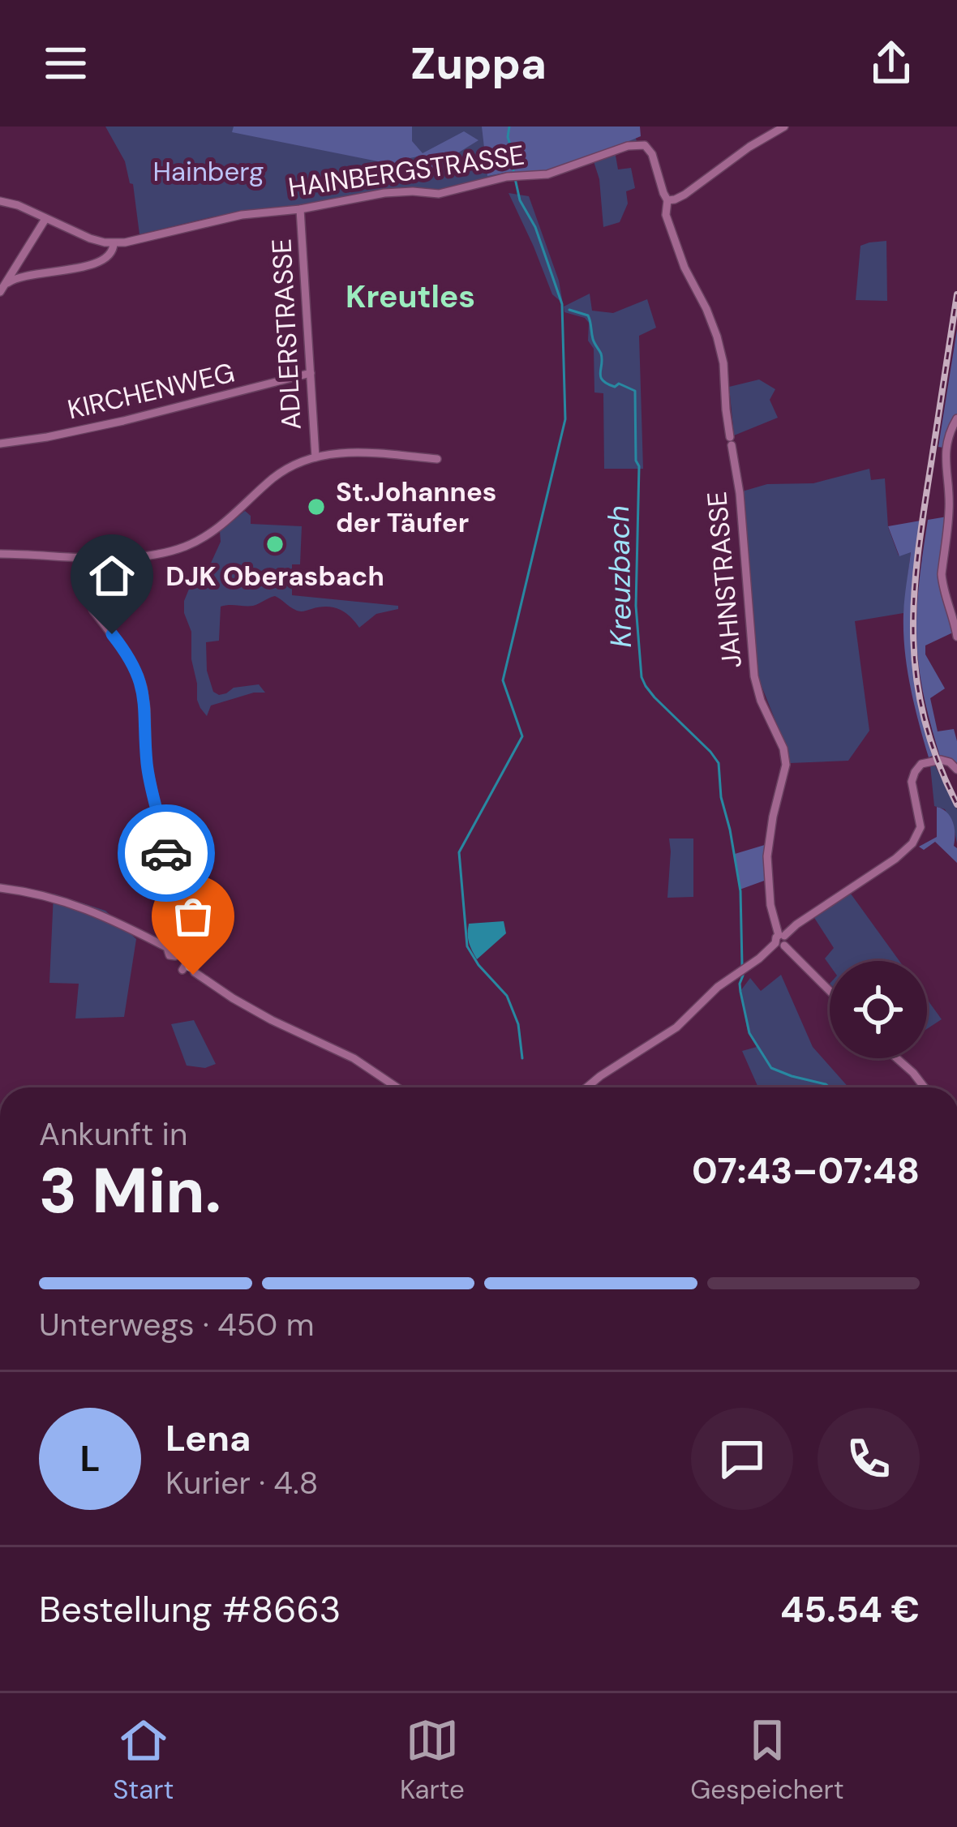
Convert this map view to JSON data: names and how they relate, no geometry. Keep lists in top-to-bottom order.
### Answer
{
  "streets": {
    "street": [
      "HAINBERGSTRASSE",
      "ADLERSTRASSE",
      "KIRCHENWEG",
      "JAHNSTRASSE"
    ]
  },
  "crossings": [
    ["HAINBERGSTRASSE", "ADLERSTRASSE"],
    ["HAINBERGSTRASSE", "JAHNSTRASSE"],
    ["ADLERSTRASSE", "KIRCHENWEG"]
  ],
  "districts": ["Kreutles"],
  "water": ["Kreuzbach"],
  "parks": ["Hainberg"],
  "places": ["St.Johannes der Täufer", "DJK Oberasbach"],
  "page": {
    "header": "Zuppa",
    "heading": ["3 Min.", "Ankunft in", "07:43–07:48"],
    "panel": [
      "Lena",
      "Kurier · 4.8",
      "Bestellung #8663",
      "45.54 €"
    ],
    "bar": "Unterwegs · 450 m",
    "round": "L",
    "tabs": ["Start", "Karte", "Gespeichert"]
  }
}
